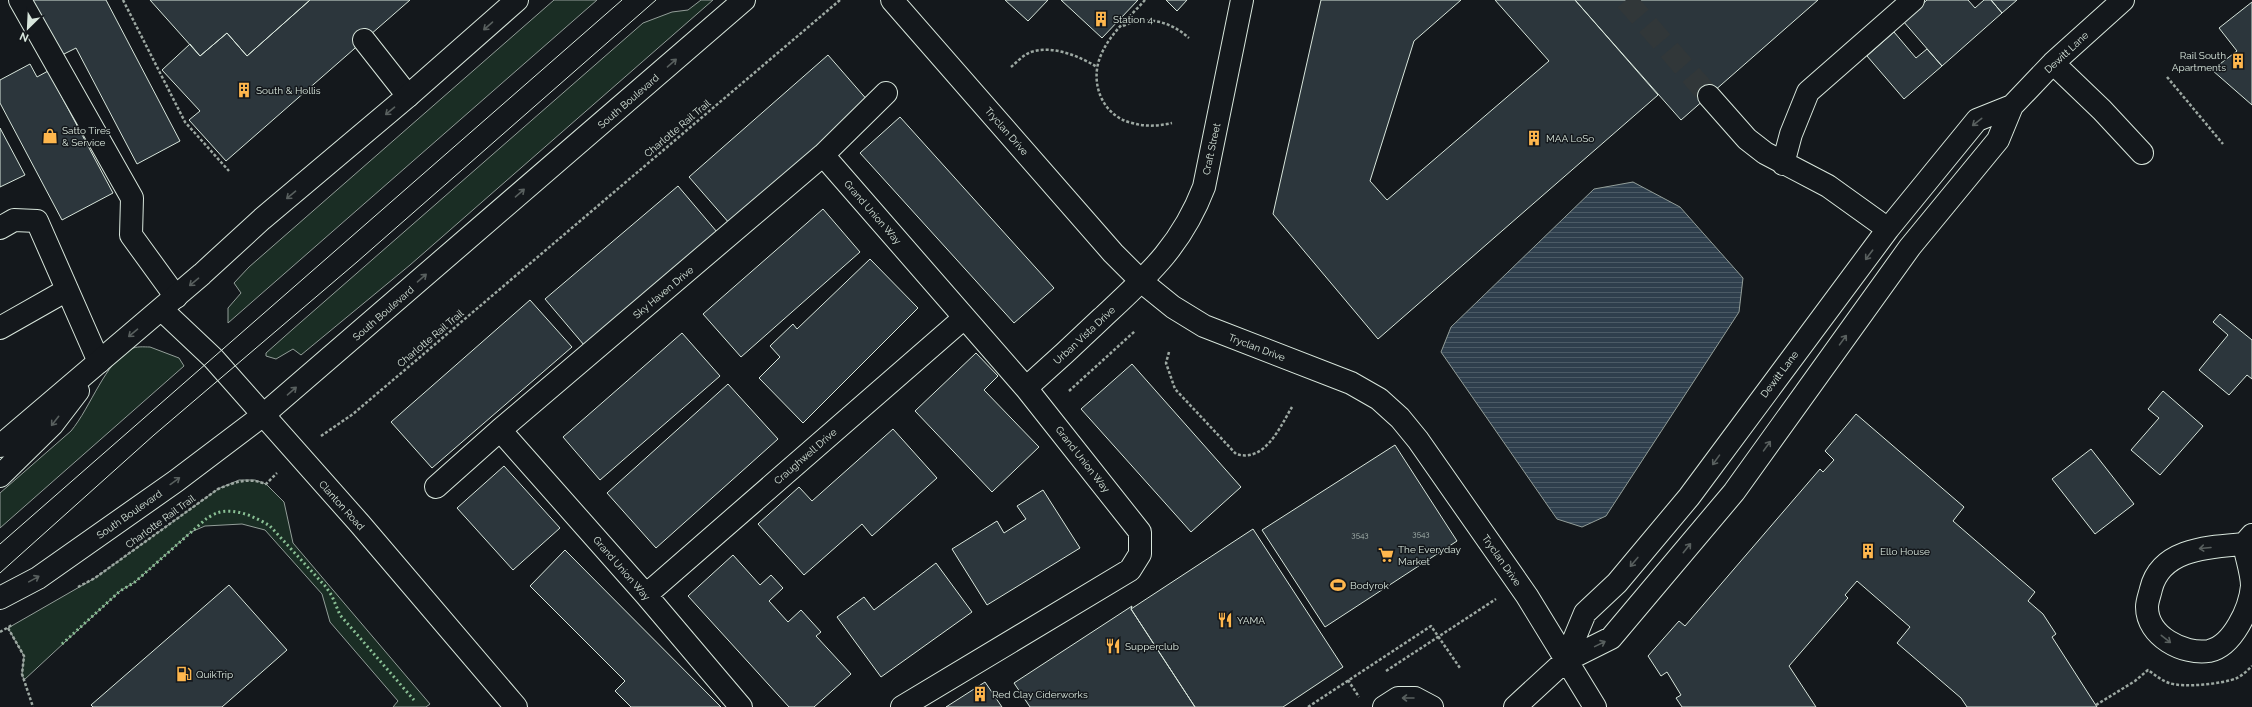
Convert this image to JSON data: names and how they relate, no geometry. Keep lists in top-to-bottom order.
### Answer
{
  "streets": {
    "street": [
      "Dewitt Lane",
      "South Boulevard",
      "Tryclan Drive",
      "Craft Street",
      "Grand Union Way",
      "Sky Haven Drive",
      "Urban Vista Drive",
      "Craughwell Drive",
      "Clanton Road"
    ],
    "path": ["Charlotte Rail Trail"]
  },
  "crossings": [
    ["Dewitt Lane", "Tryclan Drive"],
    ["South Boulevard", "Clanton Road"],
    ["Charlotte Rail Trail", "Clanton Road"],
    ["Tryclan Drive", "Craft Street"],
    ["Tryclan Drive", "Urban Vista Drive"],
    ["Craft Street", "Urban Vista Drive"],
    ["Grand Union Way", "Sky Haven Drive"],
    ["Grand Union Way", "Urban Vista Drive"],
    ["Grand Union Way", "Craughwell Drive"]
  ],
  "places": {
    "building": [
      "Station 4",
      "Rail South Apartments",
      "South & Hollis",
      "MAA LoSo",
      "Ello House",
      "Red Clay Ciderworks"
    ],
    "shop": ["Satto Tires & Service"],
    "supermarket": ["The Everyday Market"],
    "sports": ["Bodyrok"],
    "restaurant": ["YAMA", "Supperclub"],
    "fuel station": ["QuikTrip"]
  },
  "house_numbers": ["3543", "3543"],
  "north": "bottom left"
}
